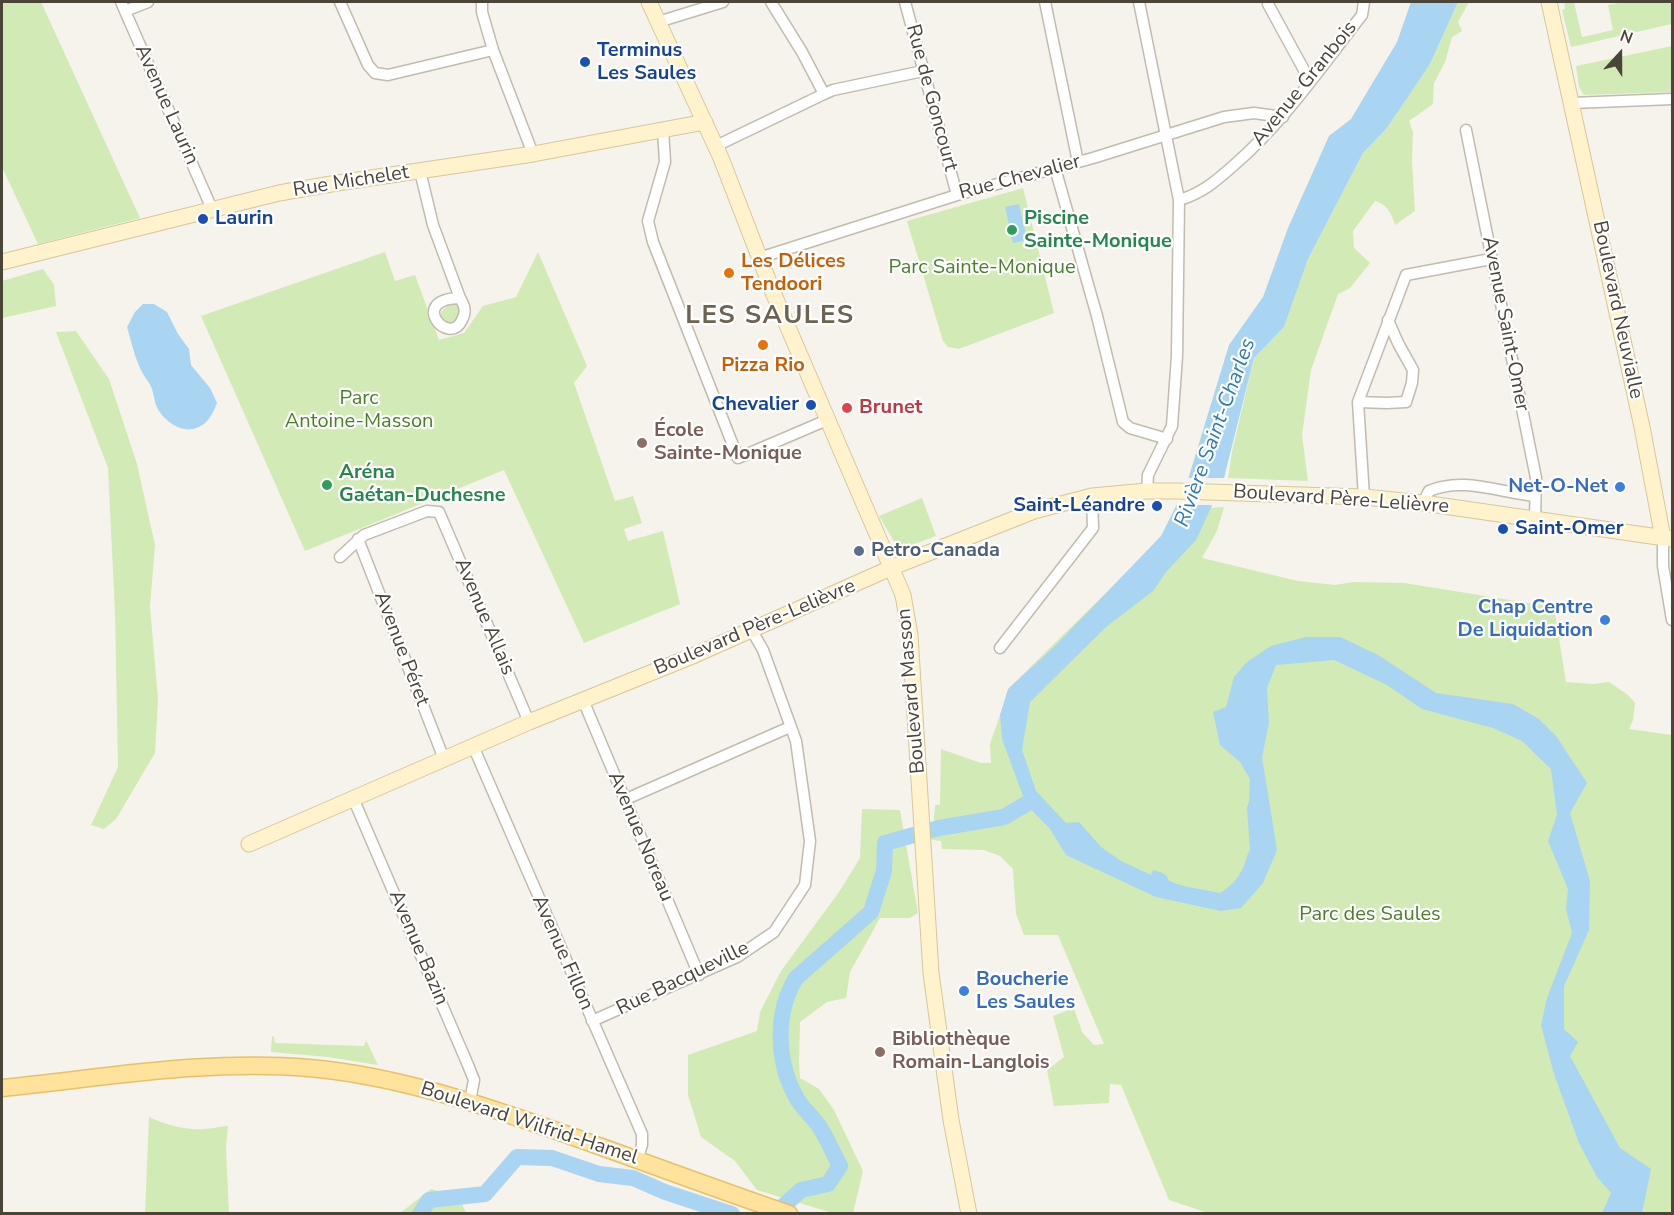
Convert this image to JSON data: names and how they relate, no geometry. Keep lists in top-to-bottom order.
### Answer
{
  "streets": {
    "main road": [
      "Rue Michelet",
      "Boulevard Neuvialle",
      "Boulevard Père-Lelièvre",
      "Boulevard Masson",
      "Boulevard Wilfrid-Hamel"
    ],
    "street": [
      "Avenue Granbois",
      "Rue de Goncourt",
      "Avenue Laurin",
      "Rue Chevalier",
      "Avenue Saint-Omer",
      "Avenue Allais",
      "Avenue Péret",
      "Avenue Noreau",
      "Avenue Bazin",
      "Avenue Fillon",
      "Rue Bacqueville"
    ]
  },
  "crossings": [
    ["Avenue Granbois", "Rue Chevalier"],
    ["Rue de Goncourt", "Rue Chevalier"],
    ["Avenue Laurin", "Rue Michelet"],
    ["Rue Chevalier", "Boulevard Masson"],
    ["Rue Michelet", "Boulevard Masson"],
    ["Boulevard Neuvialle", "Boulevard Père-Lelièvre"],
    ["Avenue Saint-Omer", "Boulevard Père-Lelièvre"],
    ["Boulevard Père-Lelièvre", "Avenue Allais"],
    ["Boulevard Père-Lelièvre", "Avenue Péret"],
    ["Boulevard Père-Lelièvre", "Boulevard Masson"],
    ["Boulevard Père-Lelièvre", "Avenue Noreau"],
    ["Boulevard Père-Lelièvre", "Avenue Bazin"],
    ["Boulevard Père-Lelièvre", "Avenue Fillon"],
    ["Boulevard Père-Lelièvre", "Rue Bacqueville"],
    ["Avenue Allais", "Avenue Péret"],
    ["Avenue Noreau", "Rue Bacqueville"],
    ["Avenue Bazin", "Boulevard Wilfrid-Hamel"],
    ["Avenue Fillon", "Rue Bacqueville"],
    ["Avenue Fillon", "Boulevard Wilfrid-Hamel"]
  ],
  "districts": ["LES SAULES"],
  "water": ["Rivière Saint-Charles"],
  "parks": ["Parc Sainte-Monique", "Parc Antoine-Masson", "Parc des Saules"],
  "places": [
    "Terminus Les Saules",
    "Laurin",
    "Piscine Sainte-Monique",
    "Les Délices Tendoori",
    "Pizza Rio",
    "Chevalier",
    "Brunet",
    "École Sainte-Monique",
    "Aréna Gaétan-Duchesne",
    "Net-O-Net",
    "Saint-Léandre",
    "Saint-Omer",
    "Petro-Canada",
    "Chap Centre De Liquidation",
    "Boucherie Les Saules",
    "Bibliothèque Romain-Langlois"
  ],
  "north": "top"
}
